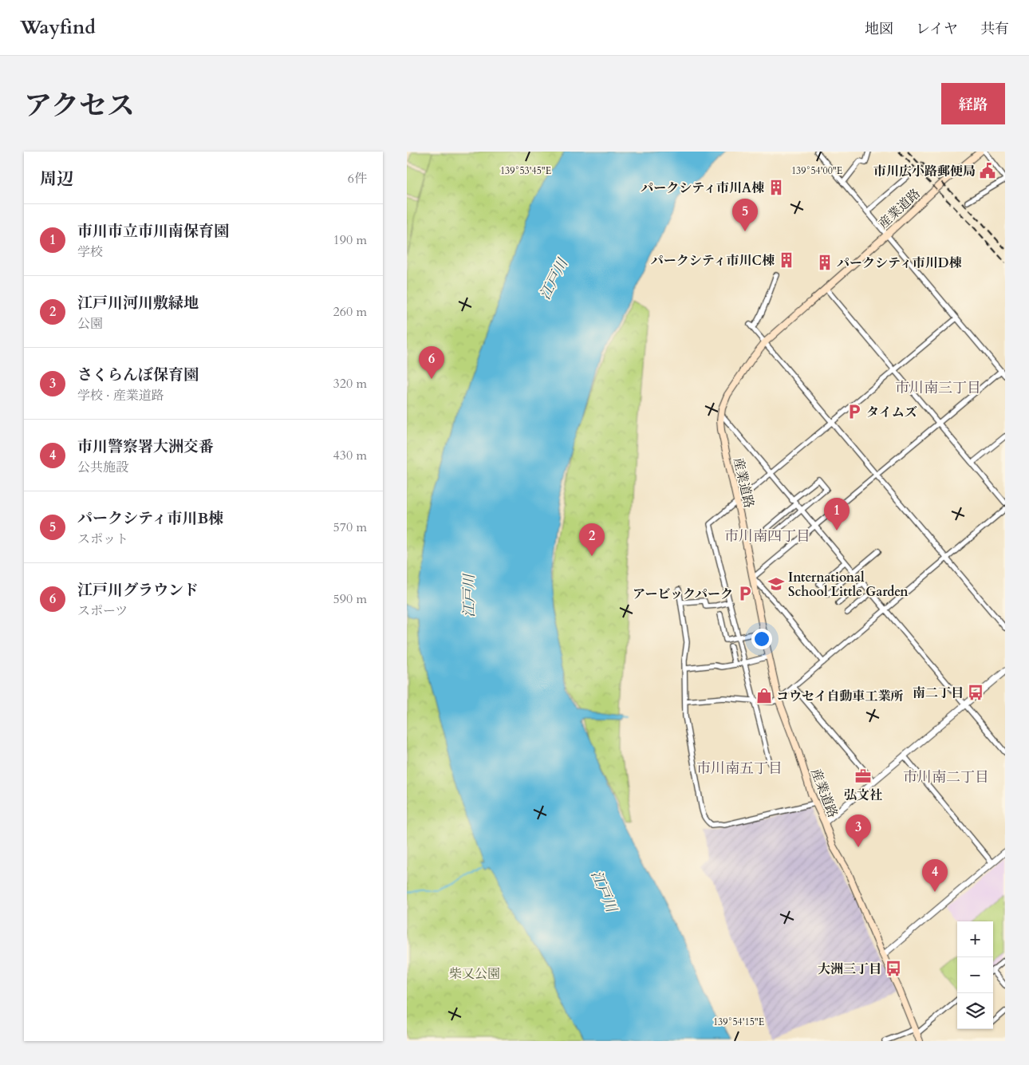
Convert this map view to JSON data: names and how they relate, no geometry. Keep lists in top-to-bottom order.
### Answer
{
  "streets": {
    "main road": ["産業道路"]
  },
  "districts": [
    "市川南三丁目",
    "市川南四丁目",
    "市川南五丁目",
    "市川南二丁目"
  ],
  "water": ["江戸川"],
  "parks": ["柴又公園"],
  "places": {
    "public building": ["市川広小路郵便局"],
    "building": ["パークシティ市川A棟", "パークシティ市川C棟", "パークシティ市川D棟"],
    "parking": ["タイムズ", "アービックパーク"],
    "school or university": ["International School Little Garden"],
    "bus stop": ["南二丁目", "大洲三丁目"],
    "shop": ["コウセイ自動車工業所"],
    "office": ["弘文社"]
  },
  "page": {
    "header": "Wayfind",
    "nav": ["地図", "レイヤ", "共有"],
    "title": "アクセス",
    "buttons": "経路",
    "heading": ["周辺", "6件"],
    "pins": [
      "5",
      "6",
      "1",
      "2",
      "3",
      "4"
    ],
    "list": [
      {
        "mark": "1",
        "name": "市川市立市川南保育園",
        "note": "学校",
        "value": "190 m"
      },
      {
        "mark": "2",
        "name": "江戸川河川敷緑地",
        "note": "公園",
        "value": "260 m"
      },
      {
        "mark": "3",
        "name": "さくらんぼ保育園",
        "note": "学校 · 産業道路",
        "value": "320 m"
      },
      {
        "mark": "4",
        "name": "市川警察署大洲交番",
        "note": "公共施設",
        "value": "430 m"
      },
      {
        "mark": "5",
        "name": "パークシティ市川B棟",
        "note": "スポット",
        "value": "570 m"
      },
      {
        "mark": "6",
        "name": "江戸川グラウンド",
        "note": "スポーツ",
        "value": "590 m"
      }
    ],
    "map_buttons": ["+", "−"]
  },
  "coordinates": ["139°53'45\"E", "139°54'00\"E", "139°54'15\"E"]
}
